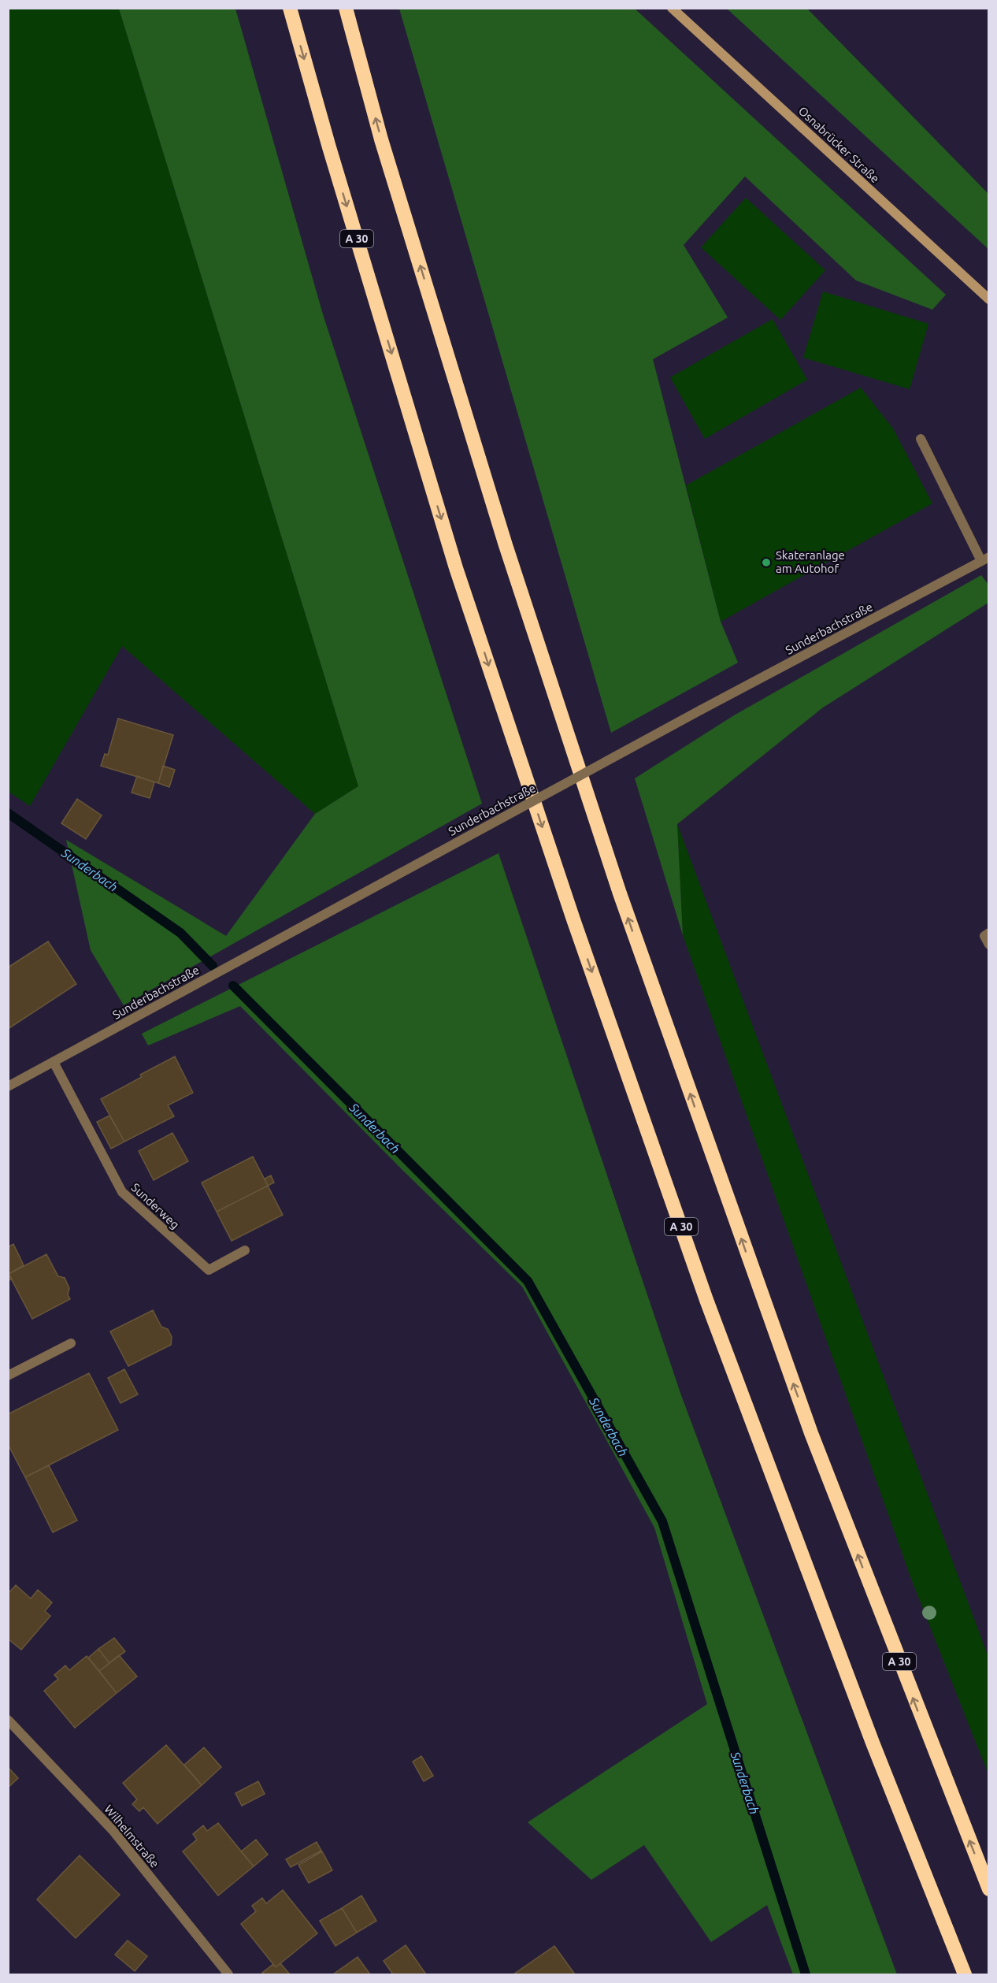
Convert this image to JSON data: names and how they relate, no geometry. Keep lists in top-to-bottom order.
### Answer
{
  "streets": {
    "highway": ["A 30"],
    "main road": ["Osnabrücker Straße"],
    "street": ["Sunderbachstraße", "Sunderweg", "Wilhelmstraße"]
  },
  "crossings": [
    ["Sunderbachstraße", "Sunderweg"]
  ],
  "water": ["Sunderbach"],
  "places": ["Skateranlage am Autohof"]
}
